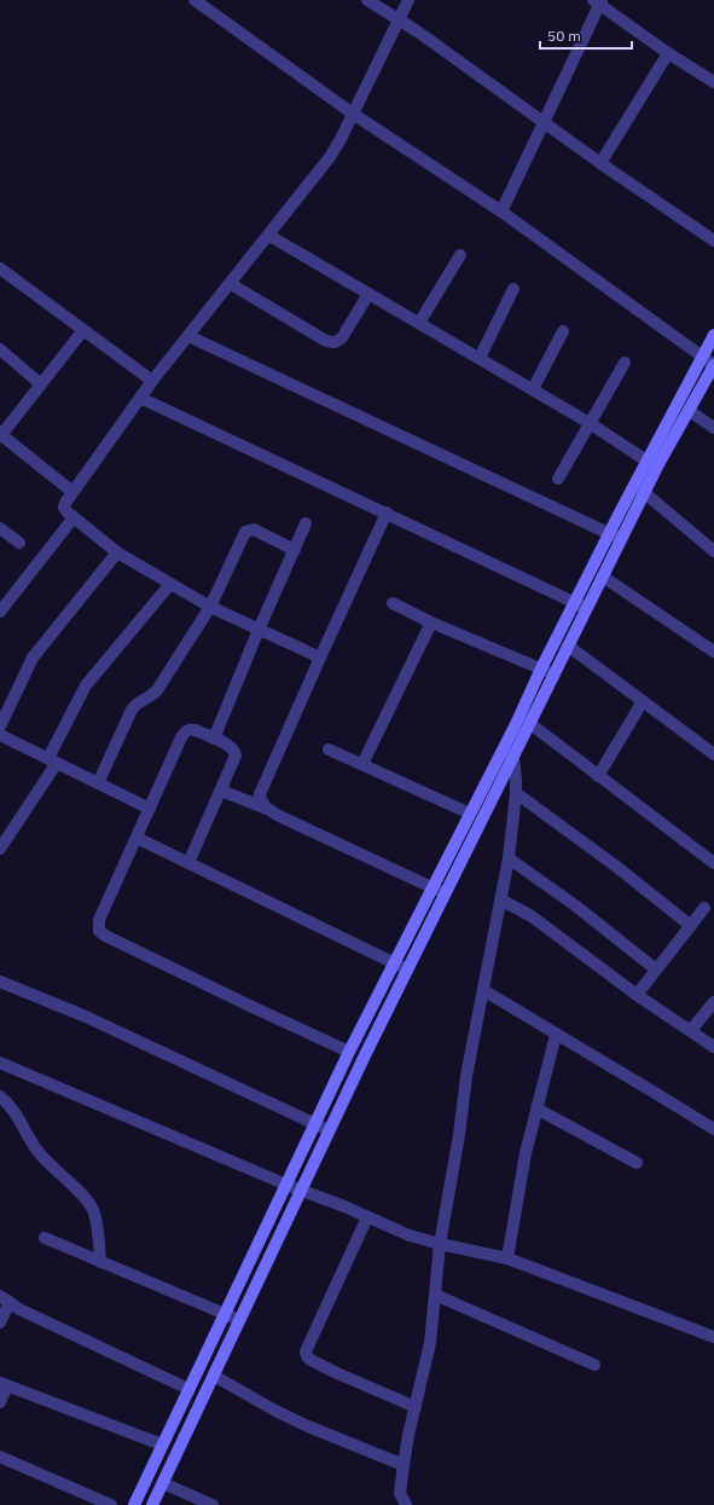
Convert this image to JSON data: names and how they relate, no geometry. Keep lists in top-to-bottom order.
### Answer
{
  "scale_bar": "50 m"
}
